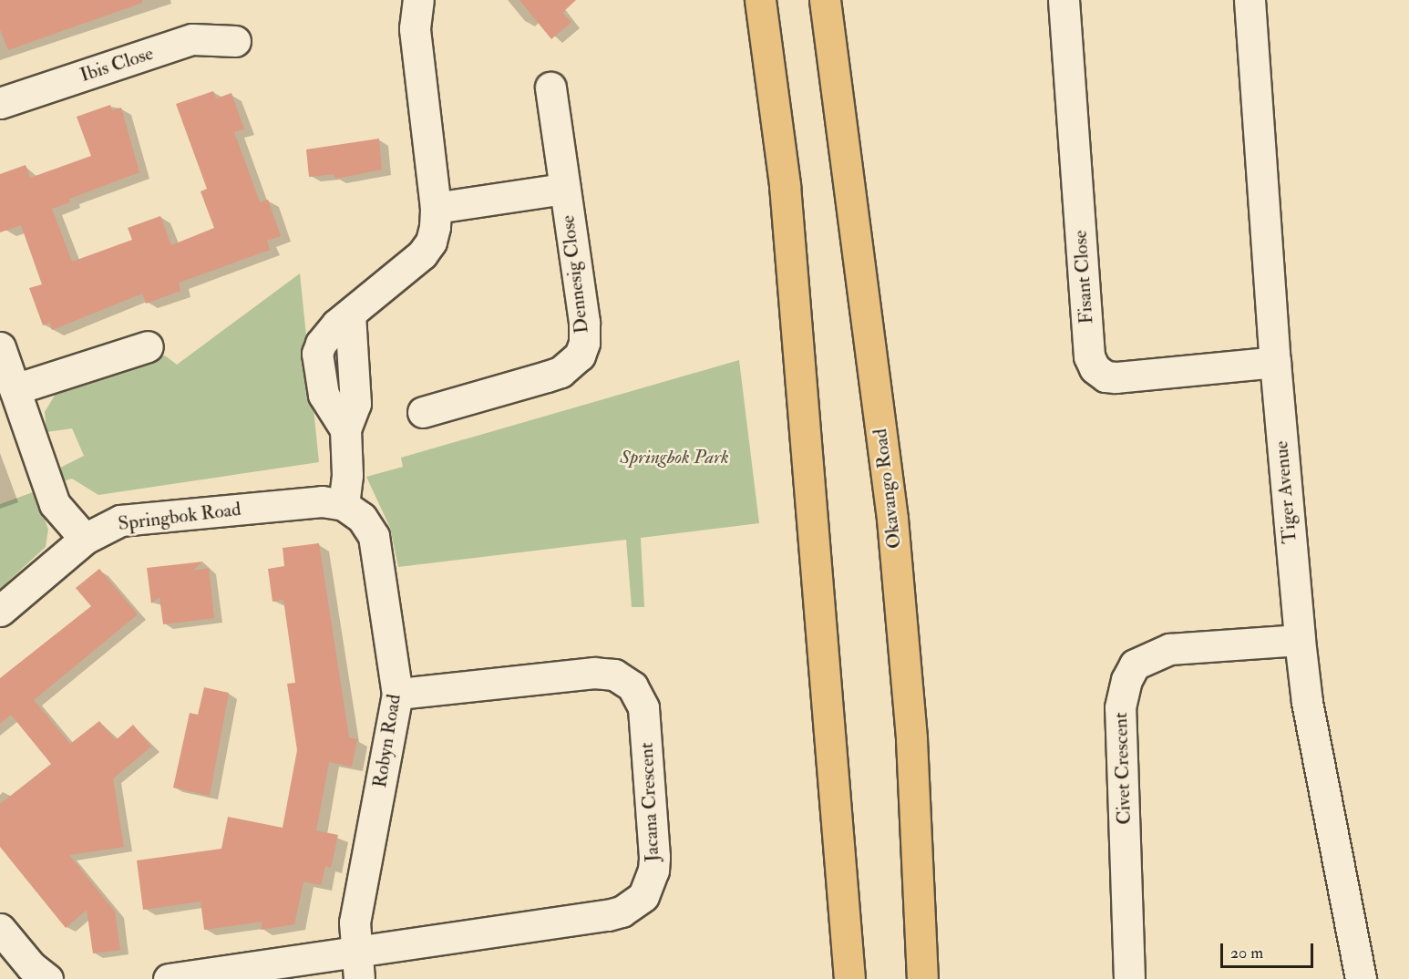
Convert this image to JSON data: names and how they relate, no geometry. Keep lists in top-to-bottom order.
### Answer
{
  "streets": {
    "main road": ["Okavango Road"],
    "street": [
      "Ibis Close",
      "Dennesig Close",
      "Fisant Close",
      "Tiger Avenue",
      "Springbok Road",
      "Robyn Road",
      "Civet Crescent",
      "Jacana Crescent"
    ]
  },
  "crossings": [
    ["Fisant Close", "Tiger Avenue"],
    ["Tiger Avenue", "Civet Crescent"],
    ["Springbok Road", "Robyn Road"],
    ["Robyn Road", "Jacana Crescent"]
  ],
  "parks": ["Springbok Park"],
  "scale_bar": "20 m"
}
